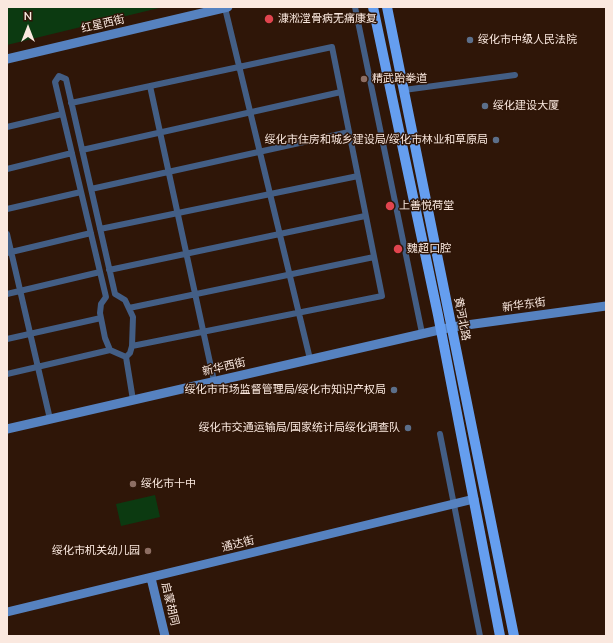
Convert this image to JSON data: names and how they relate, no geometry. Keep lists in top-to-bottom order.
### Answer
{
  "streets": {
    "main road": [
      "红星西街",
      "新华东街",
      "黄河北路",
      "新华西街",
      "通达街",
      "启蒙胡同"
    ]
  },
  "crossings": [
    ["新华东街", "黄河北路"],
    ["新华东街", "新华西街"],
    ["黄河北路", "新华西街"],
    ["黄河北路", "通达街"],
    ["通达街", "启蒙胡同"]
  ],
  "places": [
    "漮淞漟骨病无痛康复",
    "绥化市中级人民法院",
    "精武跆拳道",
    "绥化建设大厦",
    "绥化市住房和城乡建设局/绥化市林业和草原局",
    "上善悦荷堂",
    "魏超口腔",
    "绥化市市场监督管理局/绥化市知识产权局",
    "绥化市交通运输局/国家统计局绥化调查队",
    "绥化市十中",
    "绥化市机关幼儿园"
  ],
  "north": "top"
}
